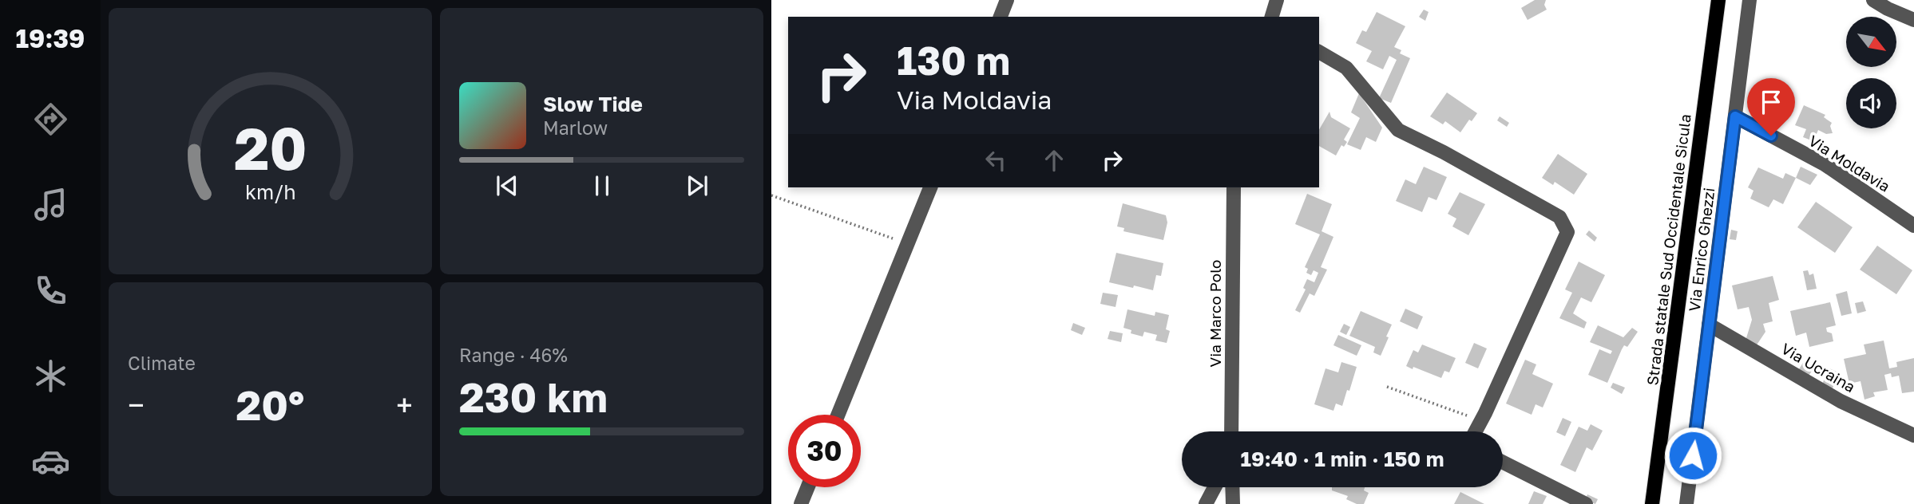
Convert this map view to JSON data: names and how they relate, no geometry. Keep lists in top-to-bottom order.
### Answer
{
  "streets": {
    "main road": ["Strada statale Sud Occidentale Sicula"],
    "street": [
      "Via Moldavia",
      "Via Enrico Ghezzi",
      "Via Marco Polo",
      "Via Ucraina"
    ]
  },
  "crossings": [
    ["Via Moldavia", "Via Enrico Ghezzi"],
    ["Via Enrico Ghezzi", "Via Ucraina"]
  ],
  "north": "bottom right",
  "page": {
    "tabs": "19:39",
    "turn": ["130 m", "Via Moldavia"],
    "song": ["Slow Tide", "Marlow"],
    "tile": [
      "Climate",
      ["Range · 46%", "230 km"]
    ],
    "heat": ["−", "20°", "+"],
    "limit": "30",
    "trip": "19:40 · 1 min · 150 m",
    "gauge": ["20", "km/h"]
  }
}
